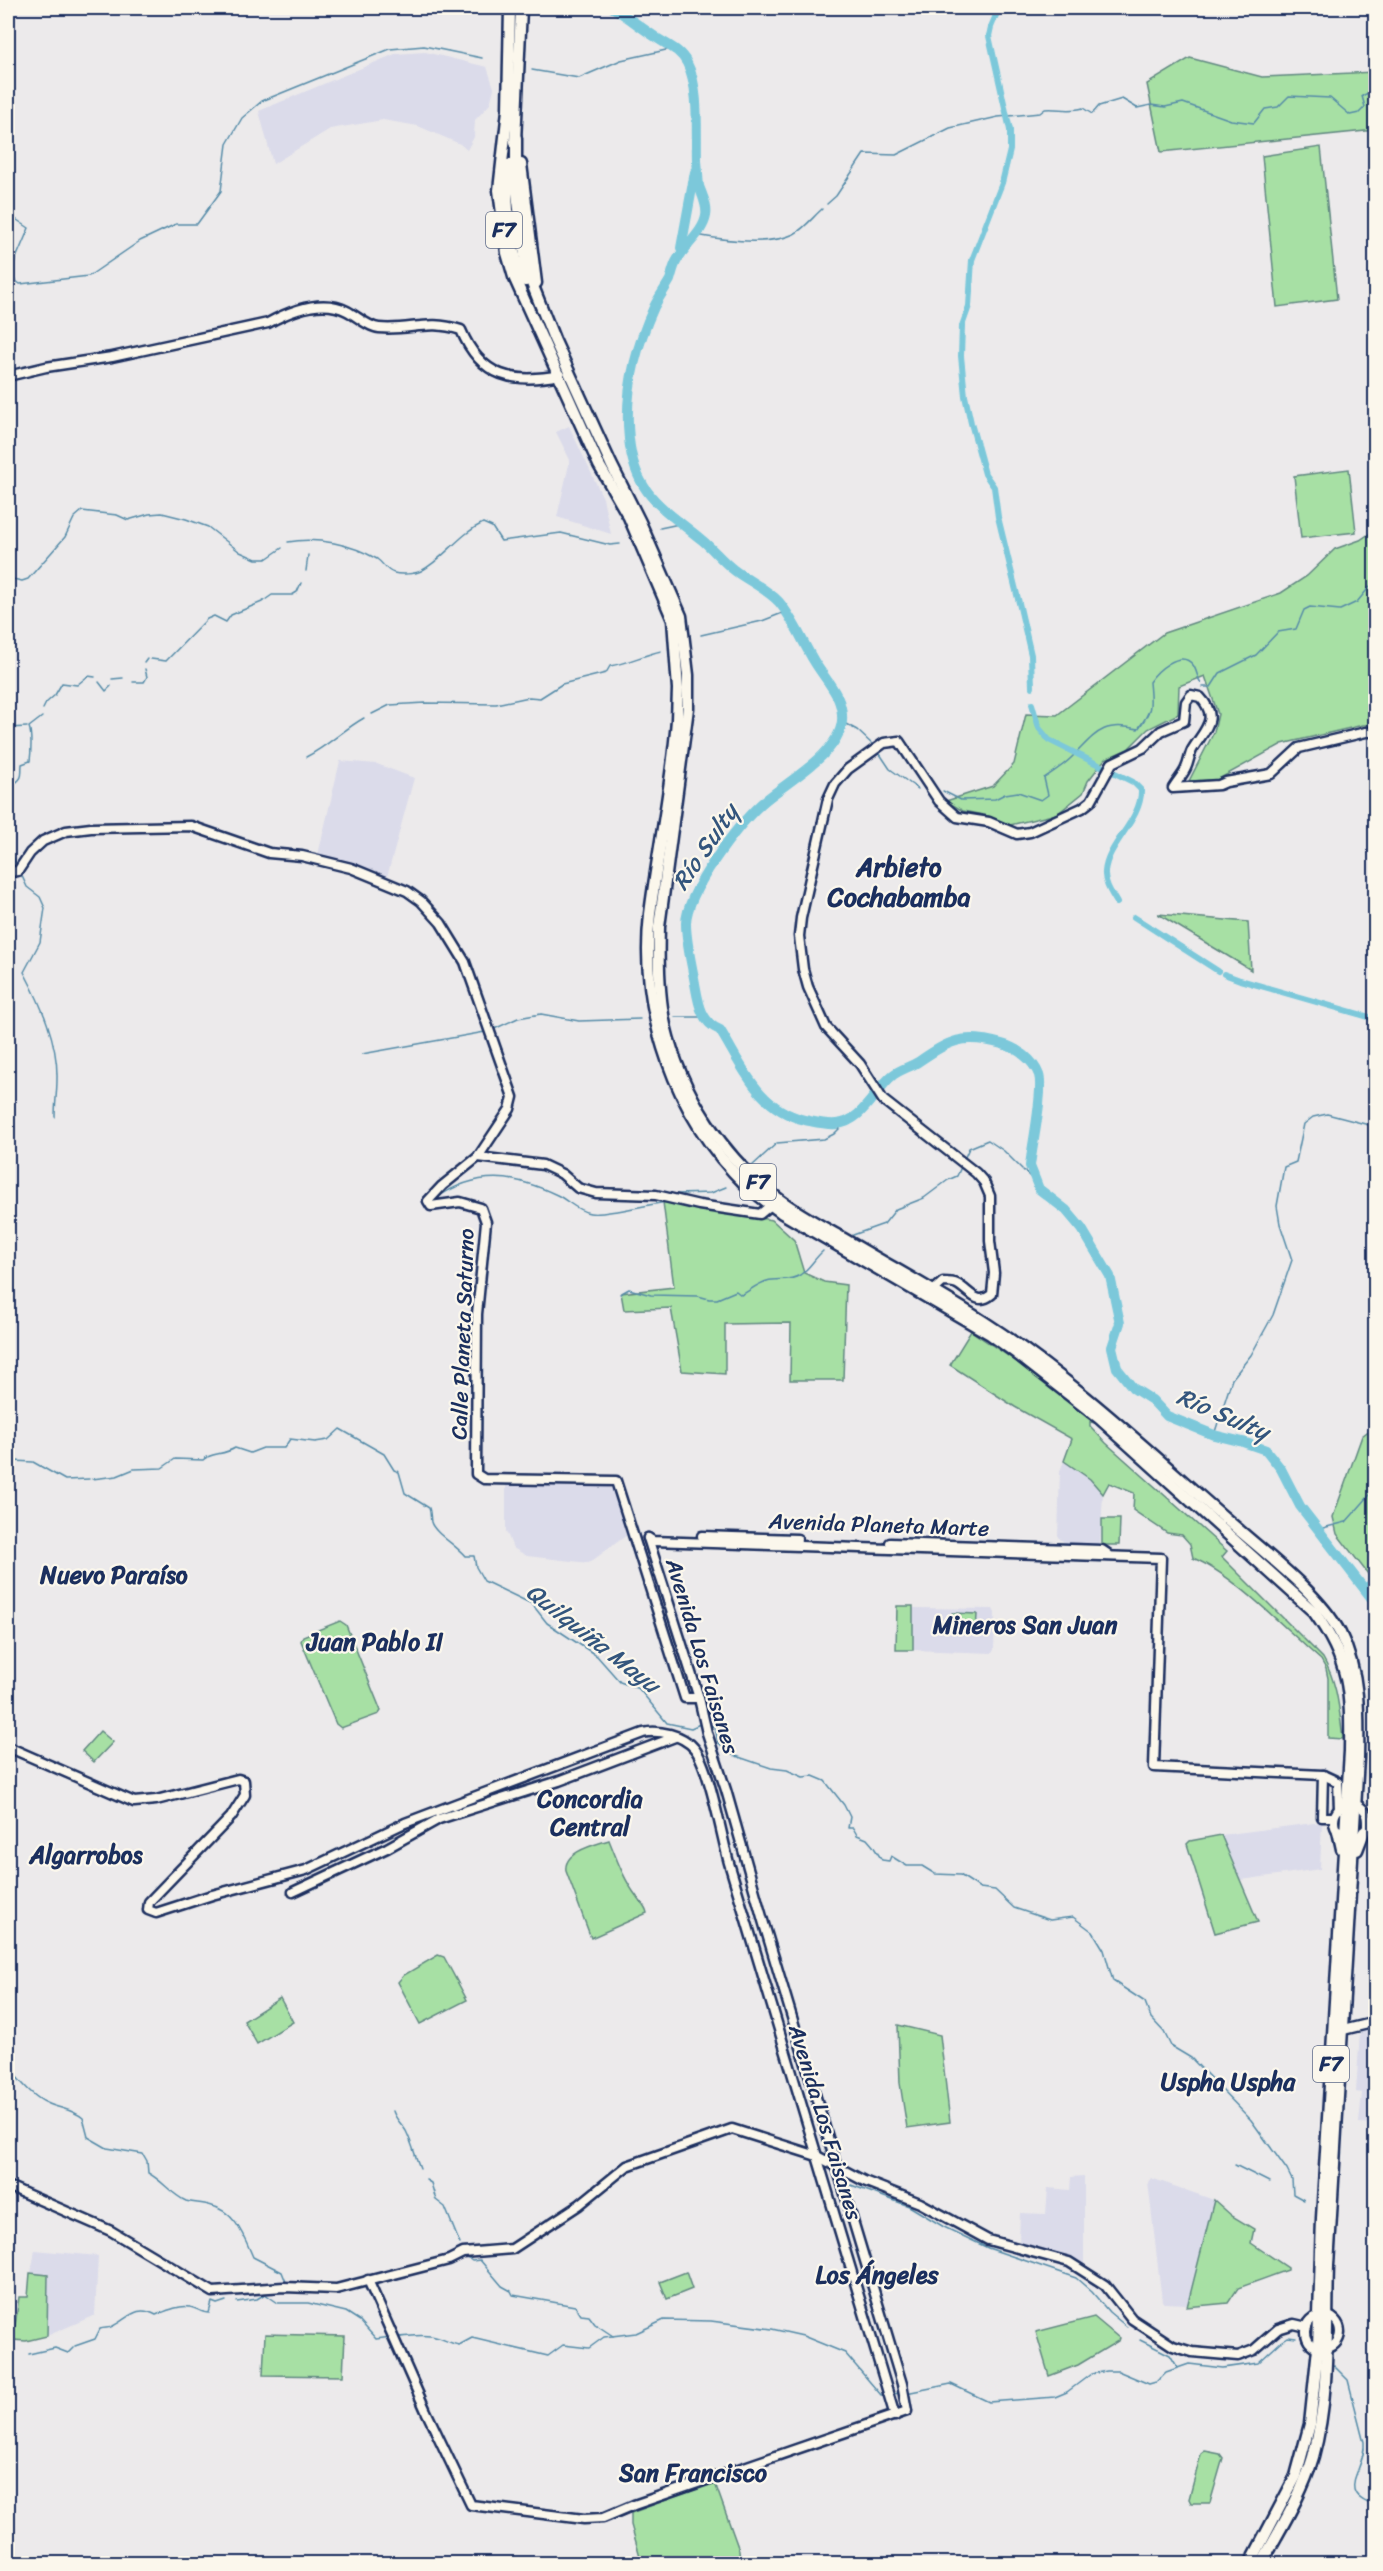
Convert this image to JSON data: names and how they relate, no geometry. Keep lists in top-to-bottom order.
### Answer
{
  "streets": {
    "highway": ["F7"],
    "street": ["Calle Planeta Saturno", "Avenida Planeta Marte", "Avenida Los Faisanes"]
  },
  "crossings": [
    ["Calle Planeta Saturno", "Avenida Los Faisanes"],
    ["Avenida Planeta Marte", "Avenida Los Faisanes"]
  ],
  "districts": [
    "Arbieto Cochabamba",
    "Nuevo Paraíso",
    "Mineros San Juan",
    "Juan Pablo II",
    "Concordia Central",
    "Algarrobos",
    "Uspha Uspha",
    "Los Ángeles",
    "San Francisco"
  ],
  "water": ["Río Sulty", "Quilquiña Mayu"]
}
